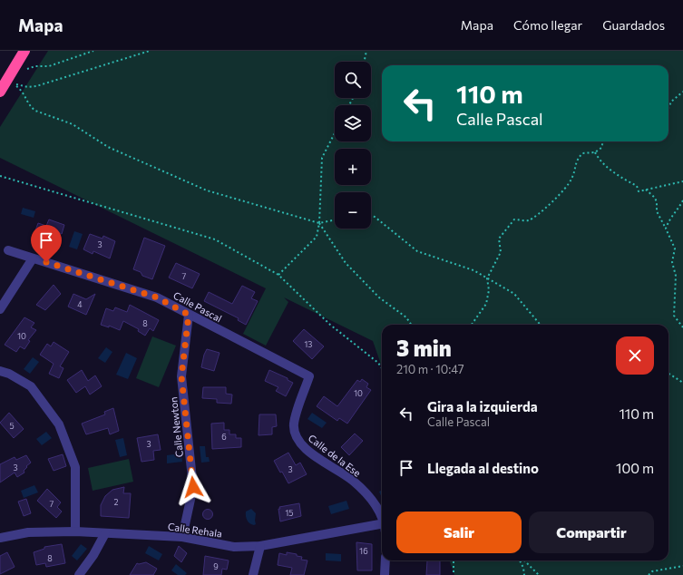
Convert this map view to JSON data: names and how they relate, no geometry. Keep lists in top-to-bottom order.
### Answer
{
  "streets": {
    "street": [
      "Calle Pascal",
      "Calle Newton",
      "Calle de la Ese",
      "Calle Rehala"
    ]
  },
  "crossings": [
    ["Calle Pascal", "Calle Newton"],
    ["Calle Pascal", "Calle de la Ese"],
    ["Calle Newton", "Calle Rehala"]
  ],
  "house_numbers": [
    "3",
    "7",
    "4",
    "8",
    "10",
    "13",
    "10",
    "5",
    "6",
    "3",
    "3",
    "3",
    "2",
    "7",
    "15",
    "16",
    "8",
    "9"
  ],
  "page": {
    "header": "Mapa",
    "nav": ["Mapa", "Cómo llegar", "Guardados"],
    "map_buttons": ["+", "−"],
    "turn": ["110 m", "Calle Pascal"],
    "heading": ["3 min", "210 m · 10:47"],
    "list": [
      {
        "name": "Gira a la izquierda",
        "note": "Calle Pascal",
        "value": "110 m"
      },
      {
        "name": "Llegada al destino",
        "value": "100 m"
      }
    ],
    "buttons": ["Salir", "Compartir"]
  }
}
